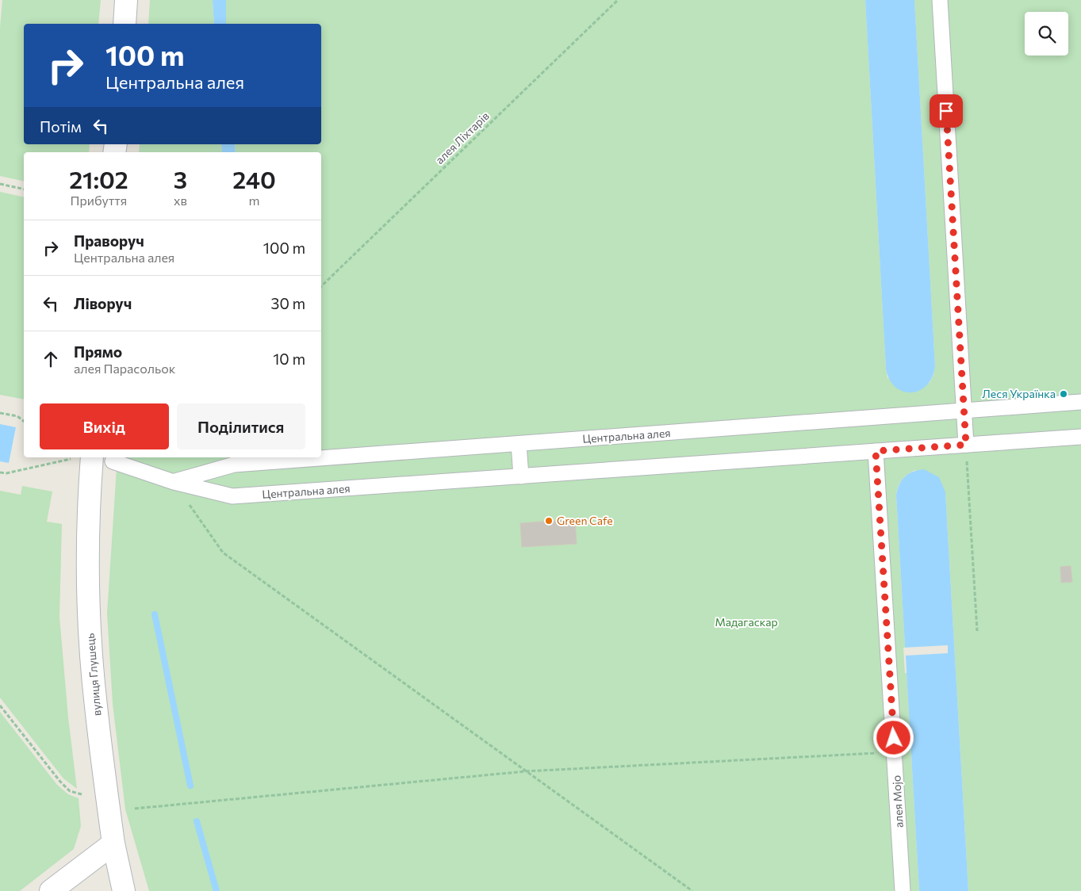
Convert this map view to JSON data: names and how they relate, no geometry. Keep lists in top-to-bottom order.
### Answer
{
  "streets": {
    "street": ["Центральна алея", "вулиця Глушець", "алея Mojo"],
    "path": ["алея Ліхтарів"]
  },
  "crossings": [
    ["Центральна алея", "алея Mojo"]
  ],
  "parks": ["Мадагаскар"],
  "places": ["Леся Українка", "Green Cafe"],
  "page": {
    "turn": ["100 m", "Центральна алея"],
    "then": "Потім",
    "eta": [
      "21:02",
      "Прибуття",
      "3",
      "хв",
      "240",
      "m"
    ],
    "list": [
      {
        "name": "Праворуч",
        "note": "Центральна алея",
        "value": "100 m"
      },
      {
        "name": "Ліворуч",
        "value": "30 m"
      },
      {
        "name": "Прямо",
        "note": "алея Парасольок",
        "value": "10 m"
      }
    ],
    "buttons": ["Вихід", "Поділитися"]
  }
}
